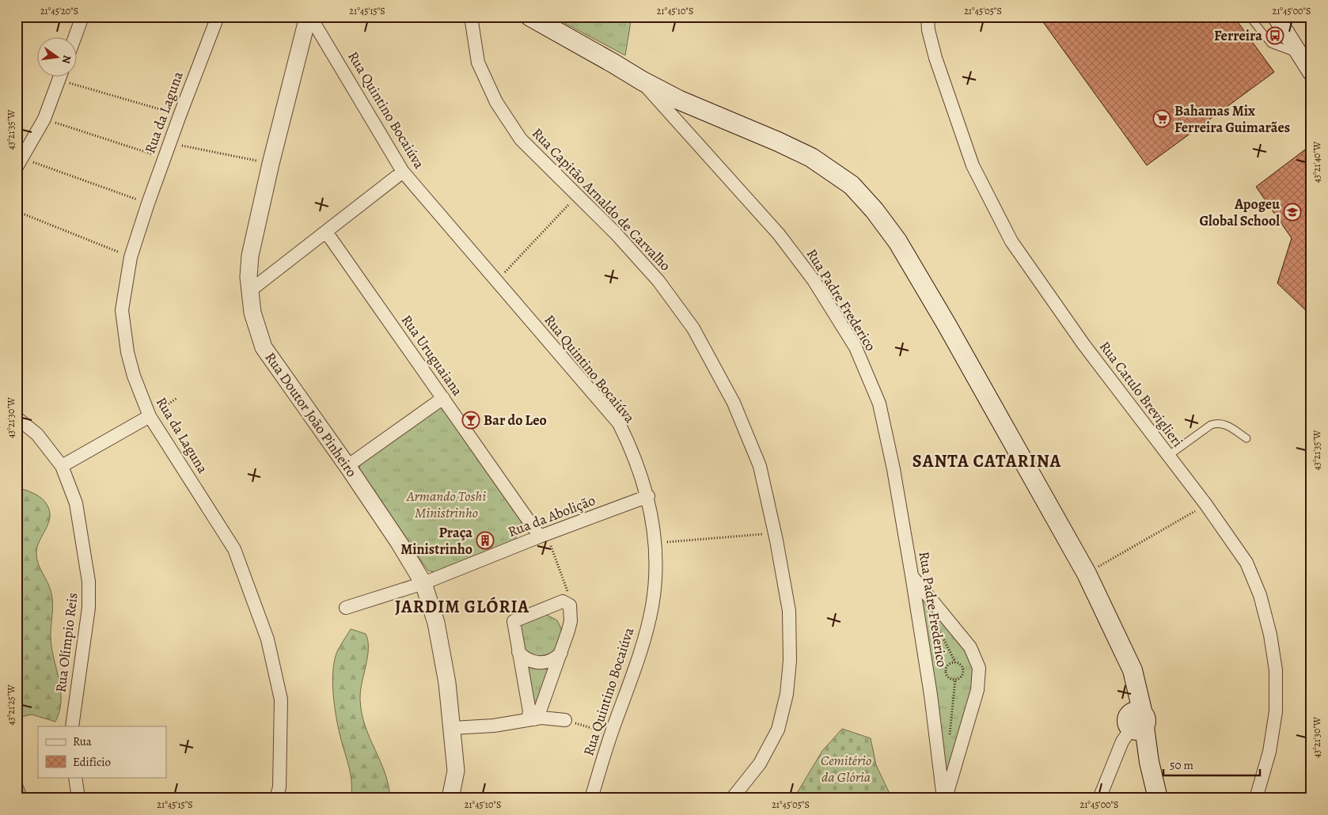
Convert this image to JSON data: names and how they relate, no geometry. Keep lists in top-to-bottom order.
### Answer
{
  "streets": {
    "street": [
      "Rua Quintino Bocaiúva",
      "Rua da Laguna",
      "Rua Capitão Arnaldo de Carvalho",
      "Rua Padre Frederico",
      "Rua Uruguaiana",
      "Rua Catulo Breviglieri",
      "Rua Doutor João Pinheiro",
      "Rua da Abolição",
      "Rua Olímpio Reis"
    ]
  },
  "crossings": [
    ["Rua Quintino Bocaiúva", "Rua Doutor João Pinheiro"],
    ["Rua Quintino Bocaiúva", "Rua da Abolição"],
    ["Rua Uruguaiana", "Rua da Abolição"],
    ["Rua Doutor João Pinheiro", "Rua da Abolição"]
  ],
  "districts": ["SANTA CATARINA", "JARDIM GLÓRIA"],
  "parks": ["Armando Toshi Ministrinho", "Cemitério da Glória"],
  "places": {
    "bus stop": ["Ferreira"],
    "supermarket": ["Bahamas Mix Ferreira Guimarães"],
    "school or university": ["Apogeu Global School"],
    "bar": ["Bar do Leo"],
    "building": ["Praça Ministrinho"]
  },
  "legend": ["Rua", "Edifício"],
  "scale_bar": "50 m",
  "north": "right",
  "coordinates": [
    "21°45'20\"S",
    "21°45'15\"S",
    "21°45'10\"S",
    "21°45'05\"S",
    "21°45'00\"S",
    "43°21'35\"W",
    "43°21'40\"W",
    "43°21'30\"W",
    "43°21'25\"W"
  ]
}
